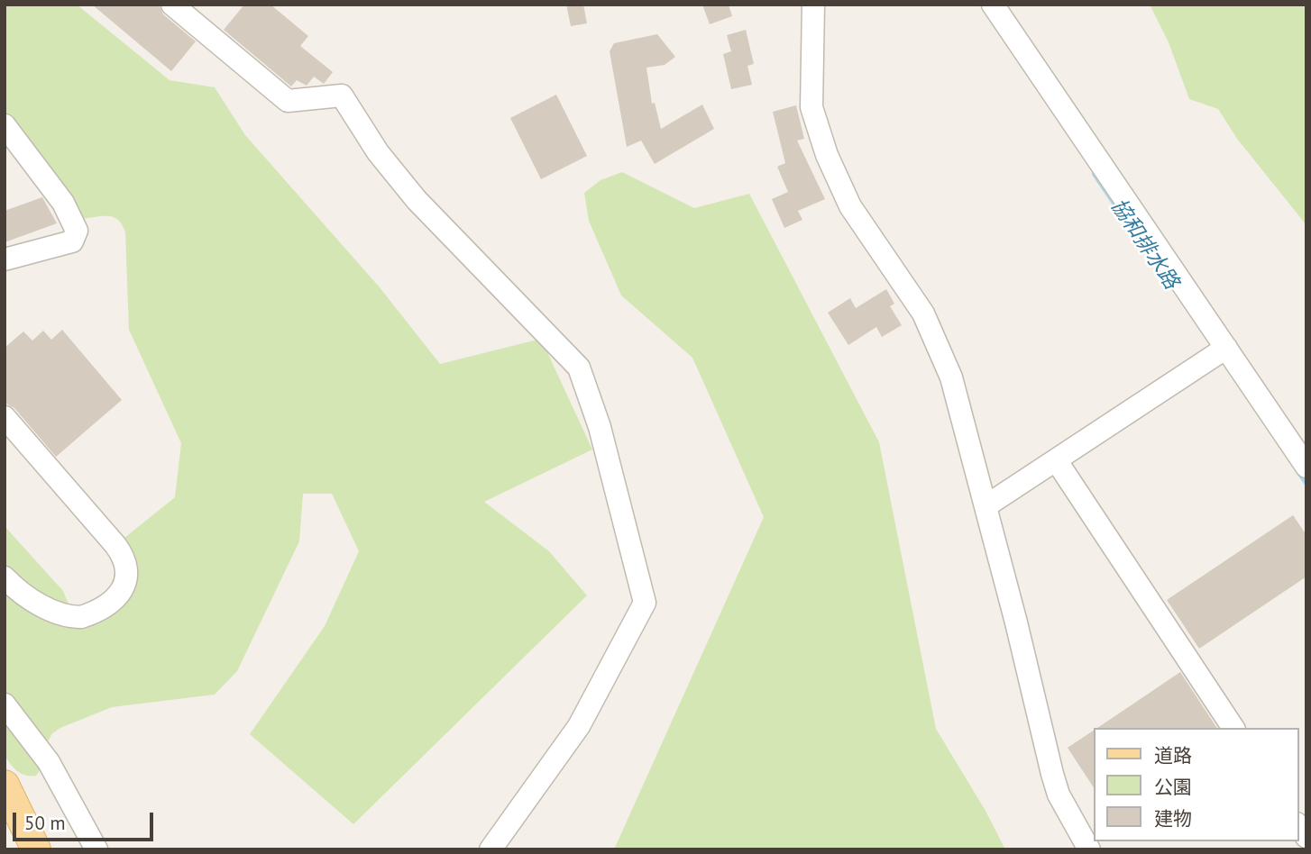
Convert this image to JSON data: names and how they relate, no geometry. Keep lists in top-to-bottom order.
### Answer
{
  "water": ["協和排水路"],
  "legend": ["道路", "公園", "建物"],
  "scale_bar": "50 m"
}
